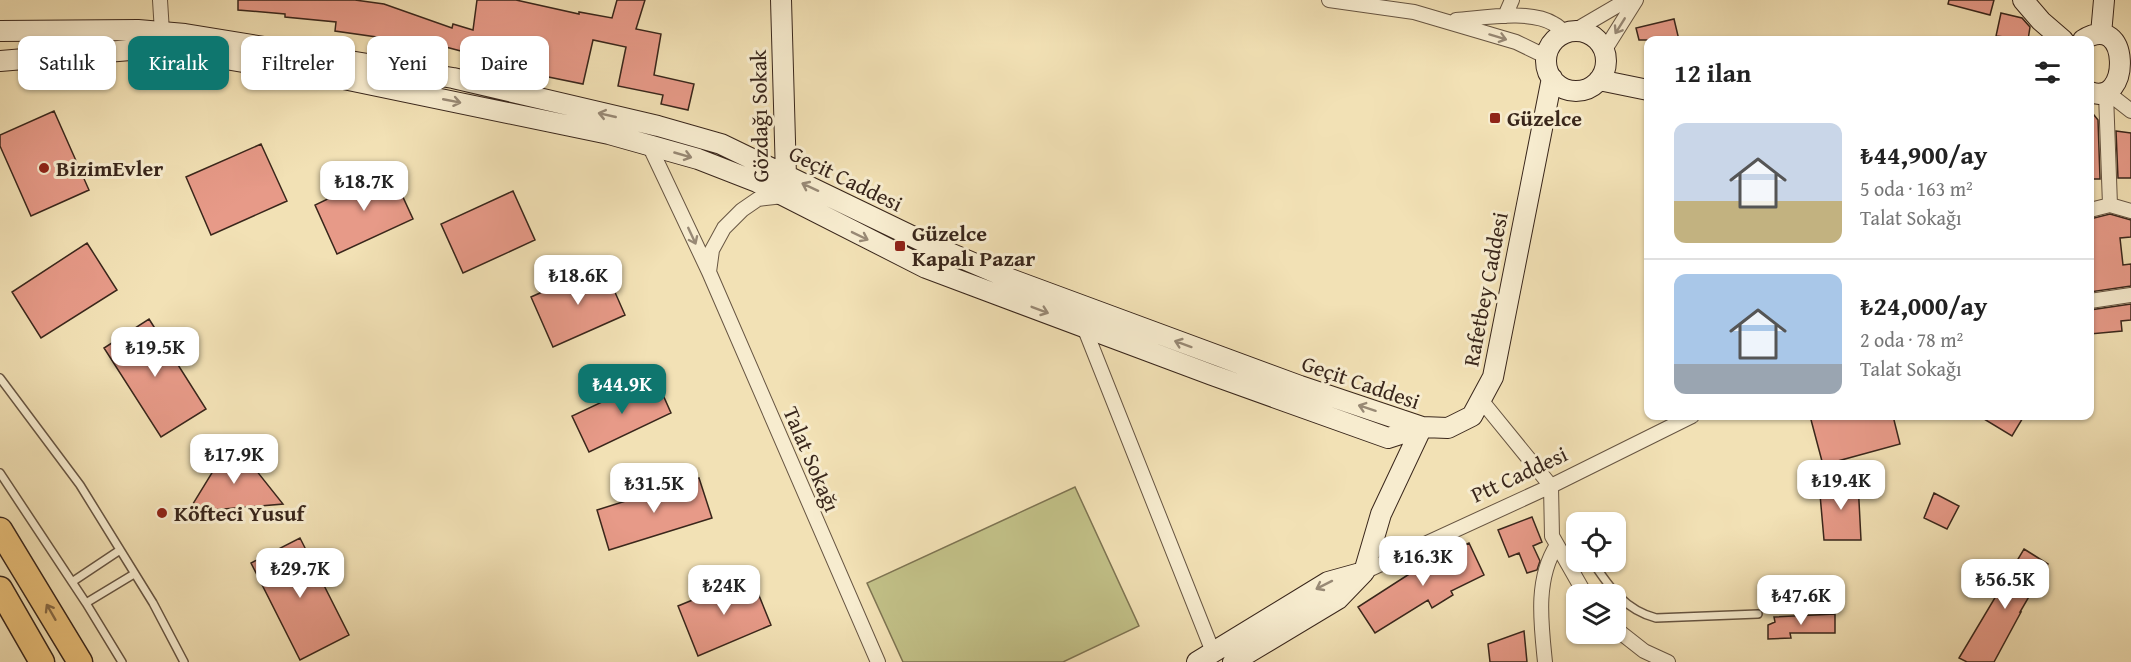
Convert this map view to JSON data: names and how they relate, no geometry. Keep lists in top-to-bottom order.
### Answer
{
  "streets": {
    "main road": [
      "Gözdağı Sokak",
      "Geçit Caddesi",
      "Rafetbey Caddesi",
      "Ptt Caddesi"
    ],
    "street": ["Talat Sokağı"]
  },
  "crossings": [
    ["Gözdağı Sokak", "Geçit Caddesi"],
    ["Geçit Caddesi", "Rafetbey Caddesi"],
    ["Geçit Caddesi", "Talat Sokağı"]
  ],
  "places": {
    "transit": ["Güzelce", "Güzelce Kapalı Pazar"],
    "other": ["BizimEvler", "Köfteci Yusuf"]
  },
  "page": {
    "chip": [
      "Satılık",
      "Kiralık",
      "Filtreler",
      "Yeni",
      "Daire"
    ],
    "heading": "12 ilan",
    "list": [
      {
        "name": "₺44,900/ay",
        "note": "5 oda · 163 m² · Talat Sokağı"
      },
      {
        "name": "₺24,000/ay",
        "note": "2 oda · 78 m² · Talat Sokağı"
      }
    ],
    "price": [
      "₺18.7K",
      "₺18.6K",
      "₺19.5K",
      "₺44.9K",
      "₺17.9K",
      "₺19.4K",
      "₺31.5K",
      "₺16.3K",
      "₺29.7K",
      "₺56.5K",
      "₺24K",
      "₺47.6K"
    ]
  }
}
